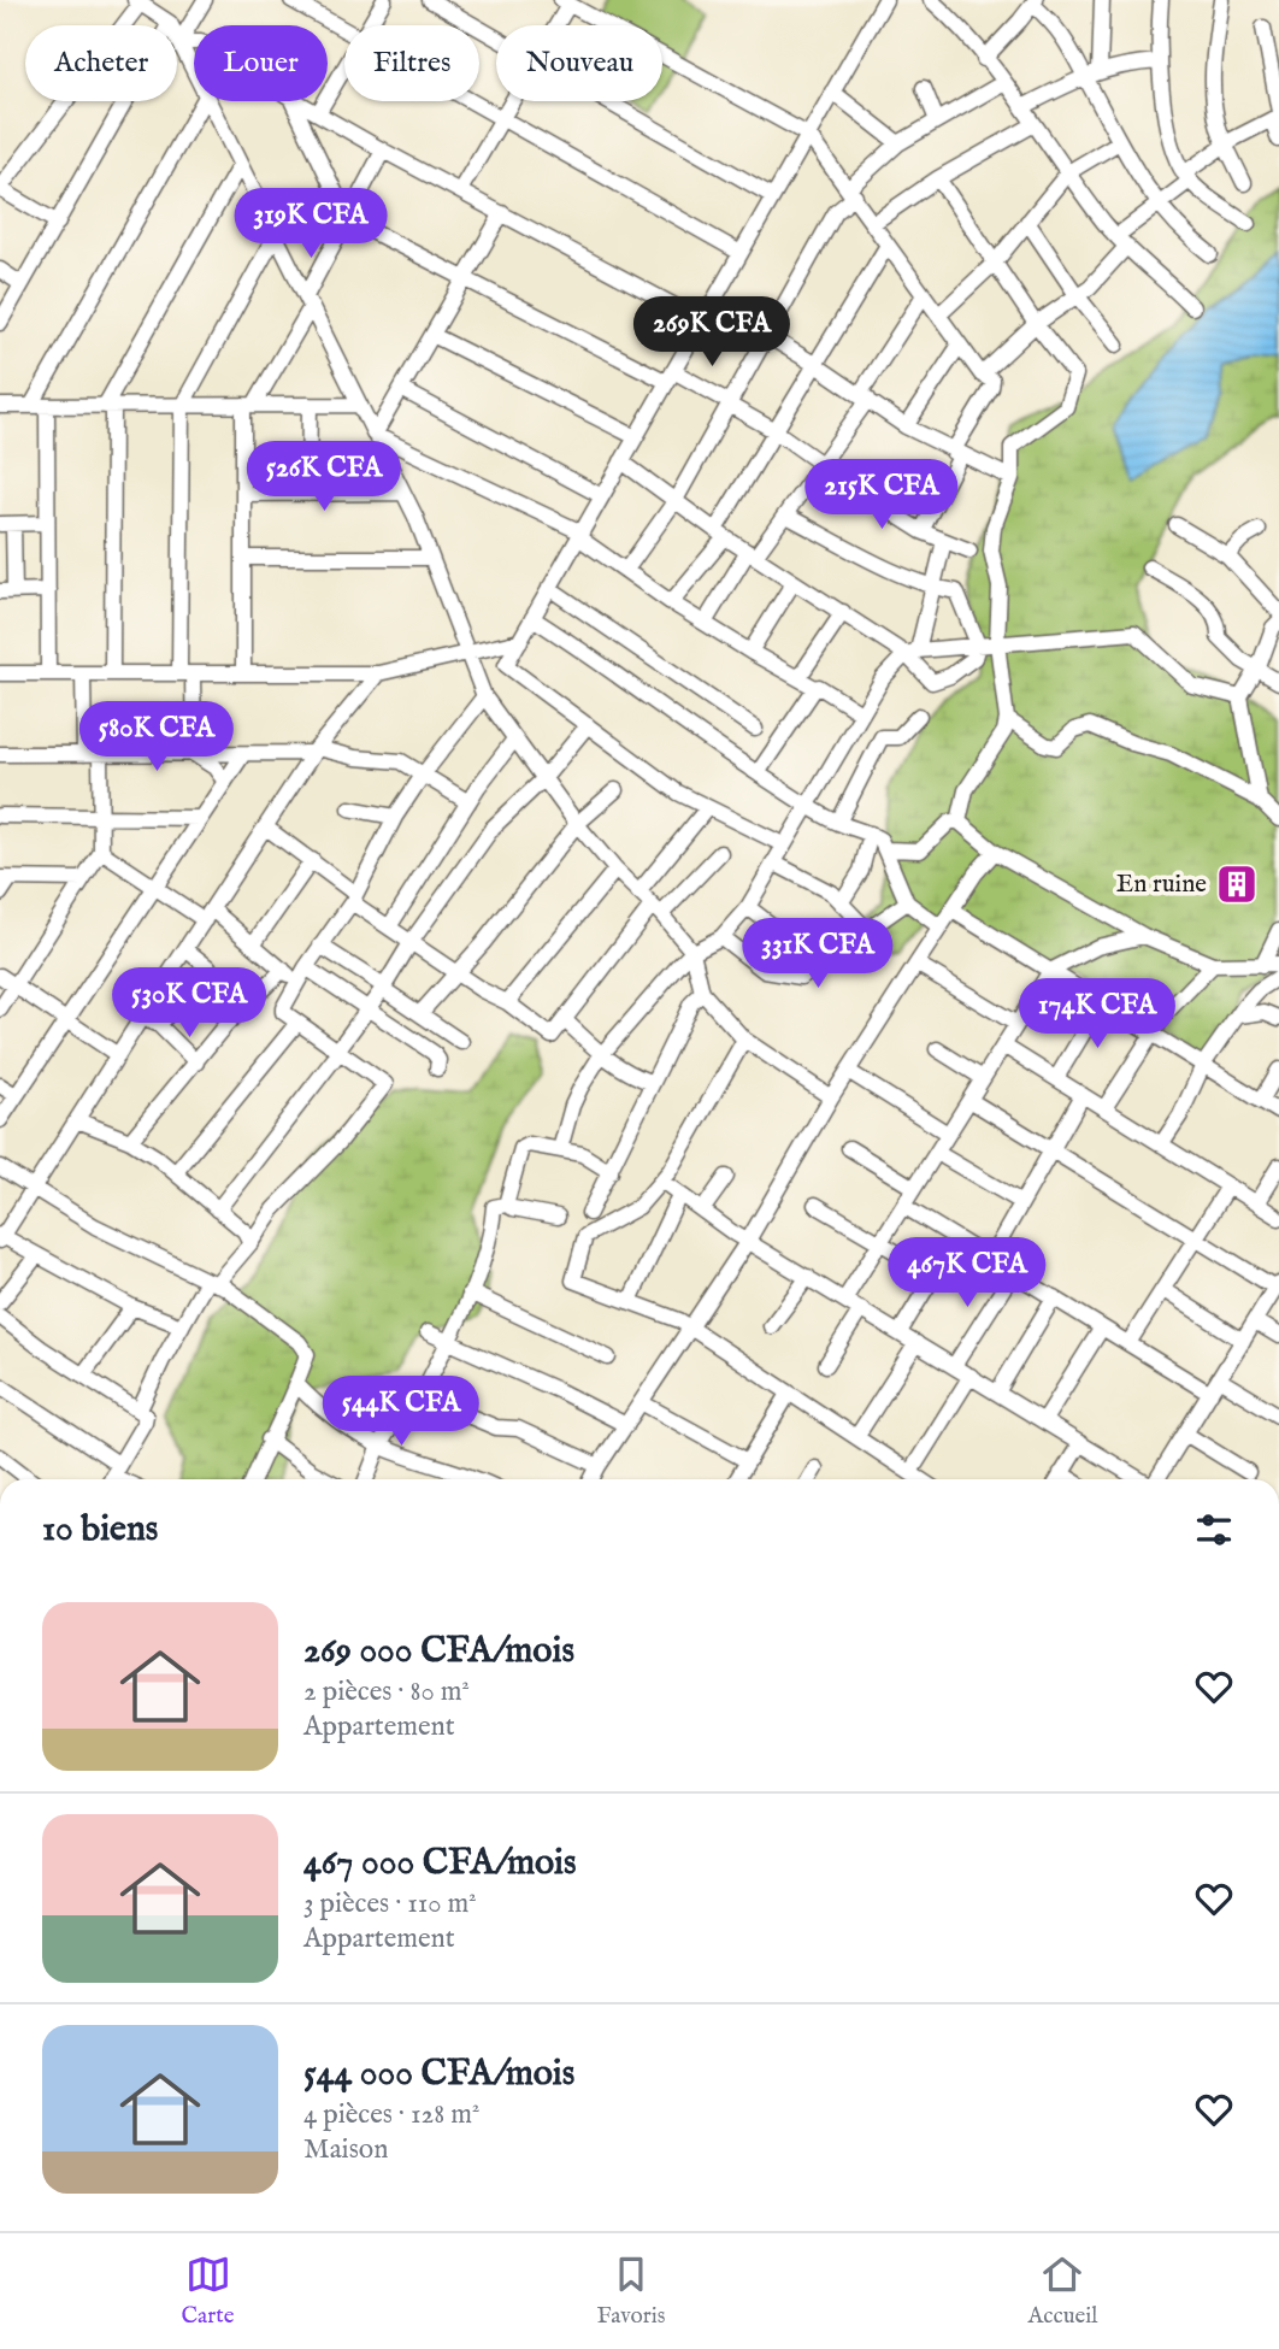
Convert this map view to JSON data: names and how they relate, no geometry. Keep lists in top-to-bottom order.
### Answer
{
  "places": {
    "building": ["En ruine"]
  },
  "page": {
    "chip": [
      "Acheter",
      "Louer",
      "Filtres",
      "Nouveau"
    ],
    "price": [
      "319K CFA",
      "269K CFA",
      "526K CFA",
      "215K CFA",
      "580K CFA",
      "331K CFA",
      "530K CFA",
      "174K CFA",
      "467K CFA",
      "544K CFA"
    ],
    "heading": "10 biens",
    "list": [
      {
        "name": "269 000 CFA/mois",
        "note": "2 pièces · 80 m² · Appartement"
      },
      {
        "name": "467 000 CFA/mois",
        "note": "3 pièces · 110 m² · Appartement"
      },
      {
        "name": "544 000 CFA/mois",
        "note": "4 pièces · 128 m² · Maison"
      }
    ],
    "tabs": ["Carte", "Favoris", "Accueil"]
  }
}
